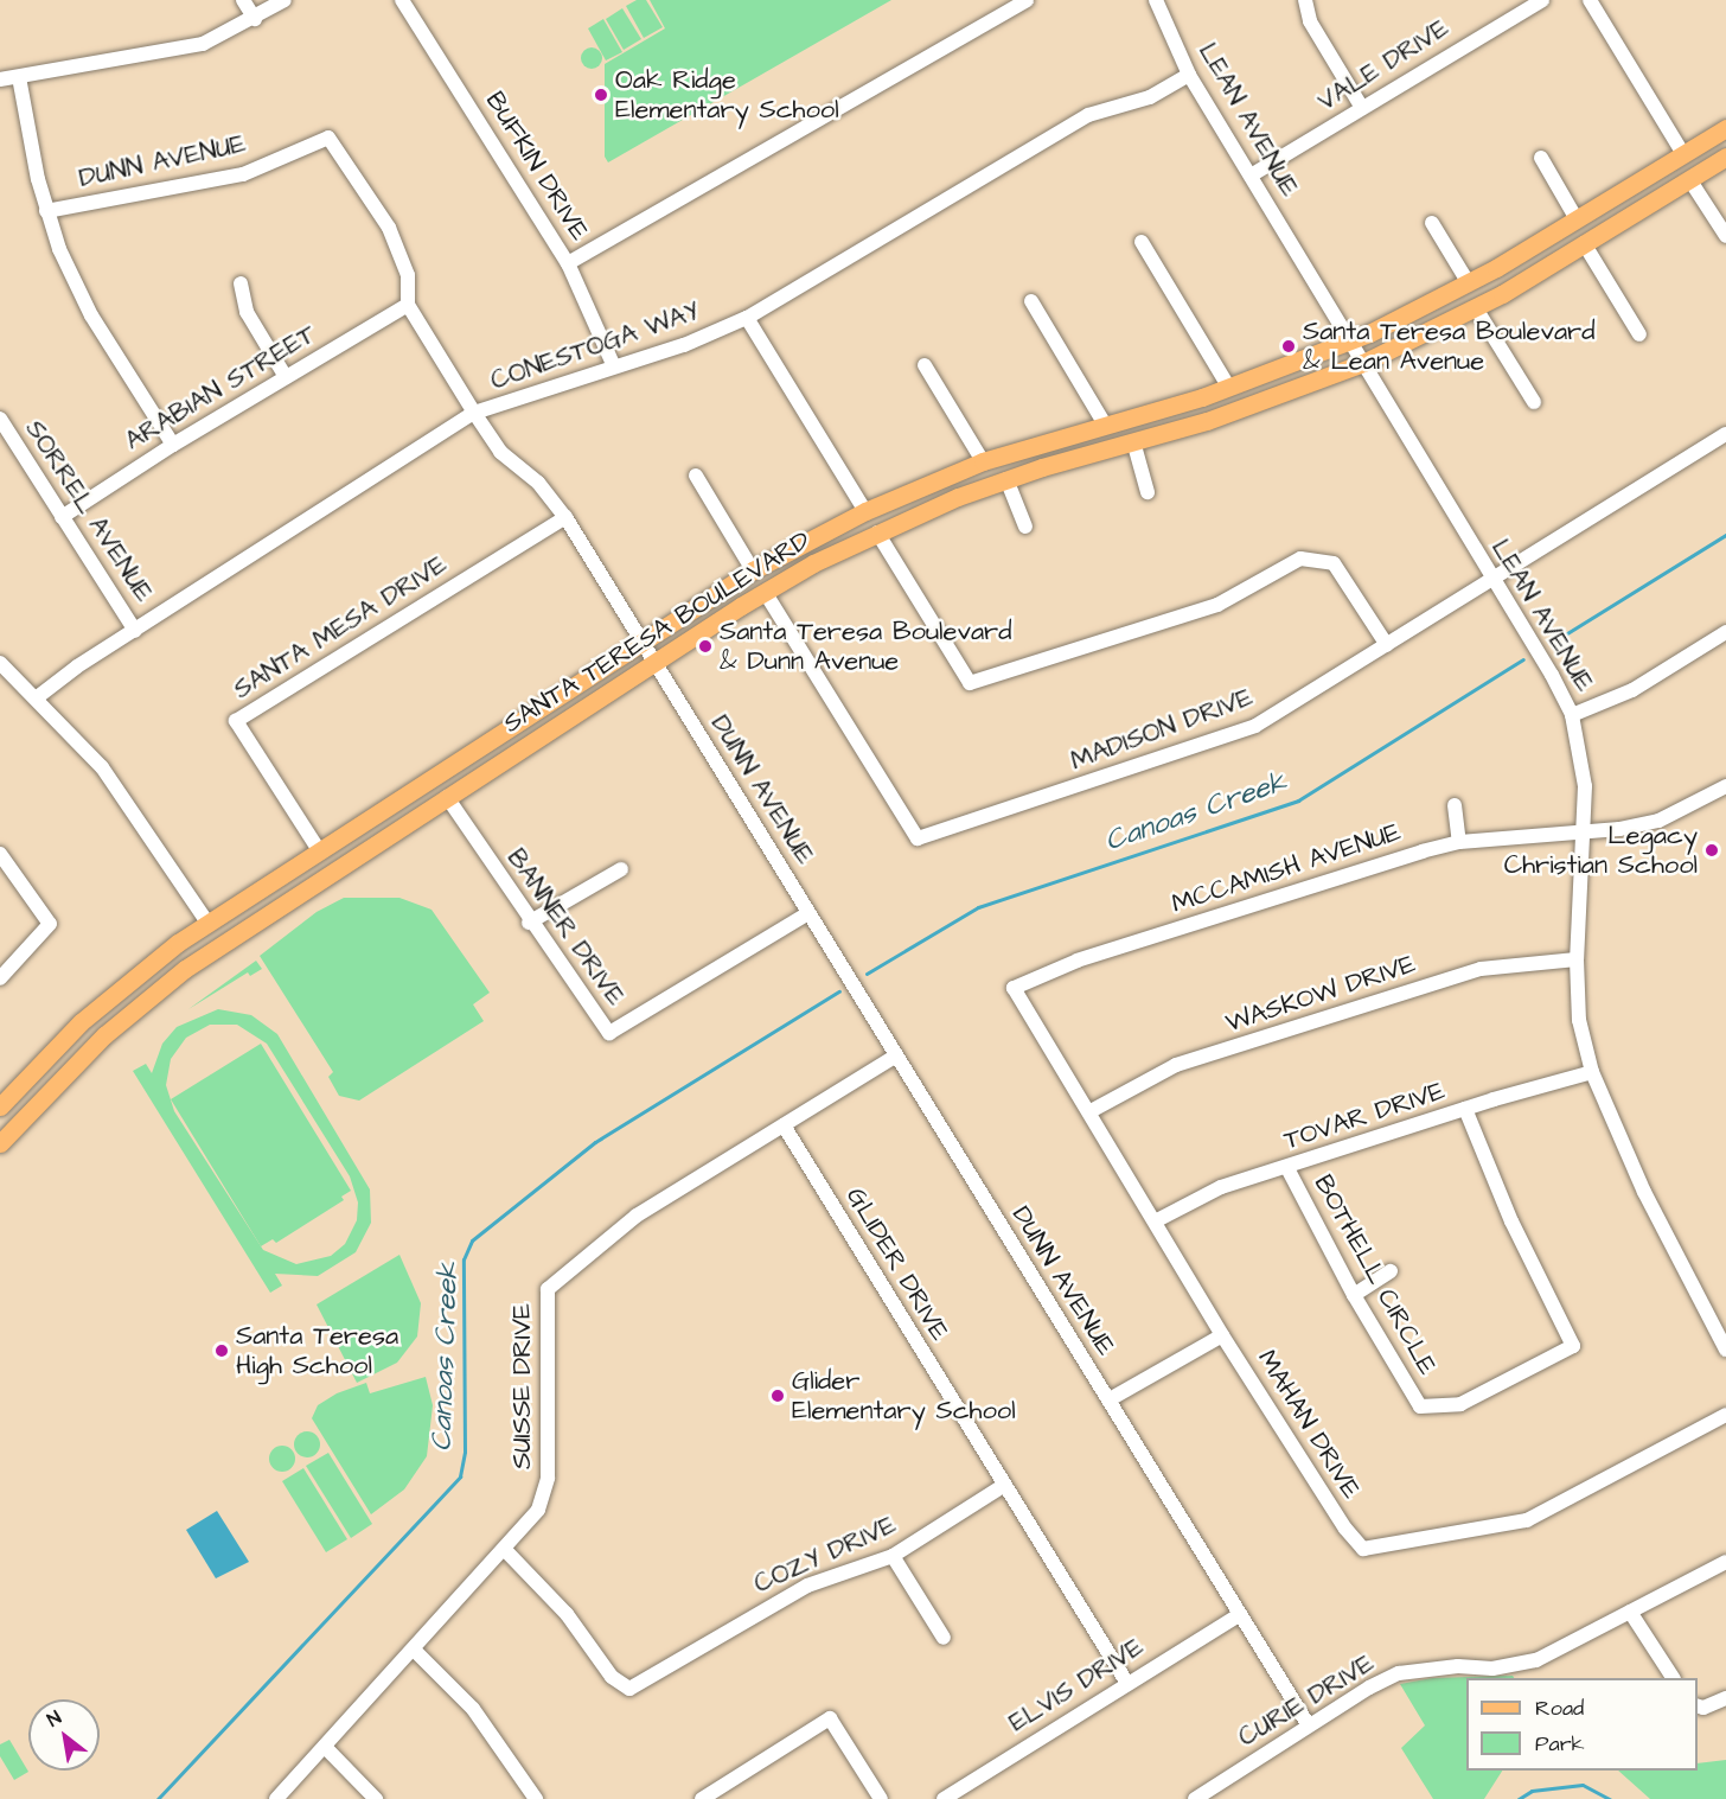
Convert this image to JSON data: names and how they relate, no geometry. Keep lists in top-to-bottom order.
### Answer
{
  "streets": {
    "main road": ["SANTA TERESA BOULEVARD"],
    "street": [
      "VALE DRIVE",
      "LEAN AVENUE",
      "DUNN AVENUE",
      "BUFKIN DRIVE",
      "CONESTOGA WAY",
      "ARABIAN STREET",
      "SORREL AVENUE",
      "SANTA MESA DRIVE",
      "MADISON DRIVE",
      "MCCAMISH AVENUE",
      "BANNER DRIVE",
      "WASKOW DRIVE",
      "TOVAR DRIVE",
      "GLIDER DRIVE",
      "BOTHELL CIRCLE",
      "SUISSE DRIVE",
      "MAHAN DRIVE",
      "COZY DRIVE",
      "ELVIS DRIVE",
      "CURIE DRIVE"
    ]
  },
  "crossings": [
    ["VALE DRIVE", "LEAN AVENUE"],
    ["LEAN AVENUE", "CONESTOGA WAY"],
    ["LEAN AVENUE", "SANTA TERESA BOULEVARD"],
    ["LEAN AVENUE", "MADISON DRIVE"],
    ["LEAN AVENUE", "MCCAMISH AVENUE"],
    ["LEAN AVENUE", "WASKOW DRIVE"],
    ["LEAN AVENUE", "TOVAR DRIVE"],
    ["DUNN AVENUE", "CONESTOGA WAY"],
    ["DUNN AVENUE", "ARABIAN STREET"],
    ["DUNN AVENUE", "SANTA MESA DRIVE"],
    ["DUNN AVENUE", "SANTA TERESA BOULEVARD"],
    ["DUNN AVENUE", "BANNER DRIVE"],
    ["DUNN AVENUE", "SUISSE DRIVE"],
    ["DUNN AVENUE", "ELVIS DRIVE"],
    ["DUNN AVENUE", "CURIE DRIVE"],
    ["BUFKIN DRIVE", "CONESTOGA WAY"],
    ["CONESTOGA WAY", "SORREL AVENUE"],
    ["ARABIAN STREET", "SORREL AVENUE"],
    ["SANTA MESA DRIVE", "SANTA TERESA BOULEVARD"],
    ["SANTA TERESA BOULEVARD", "MADISON DRIVE"],
    ["SANTA TERESA BOULEVARD", "BANNER DRIVE"],
    ["MCCAMISH AVENUE", "MAHAN DRIVE"],
    ["WASKOW DRIVE", "MAHAN DRIVE"],
    ["TOVAR DRIVE", "BOTHELL CIRCLE"],
    ["TOVAR DRIVE", "MAHAN DRIVE"],
    ["GLIDER DRIVE", "SUISSE DRIVE"],
    ["GLIDER DRIVE", "COZY DRIVE"],
    ["GLIDER DRIVE", "ELVIS DRIVE"],
    ["SUISSE DRIVE", "COZY DRIVE"]
  ],
  "water": ["Canoas Creek"],
  "places": [
    "Oak Ridge Elementary School",
    "Santa Teresa Boulevard & Lean Avenue",
    "Santa Teresa Boulevard & Dunn Avenue",
    "Legacy Christian School",
    "Santa Teresa High School",
    "Glider Elementary School"
  ],
  "legend": ["Road", "Park"],
  "north": "top left"
}
